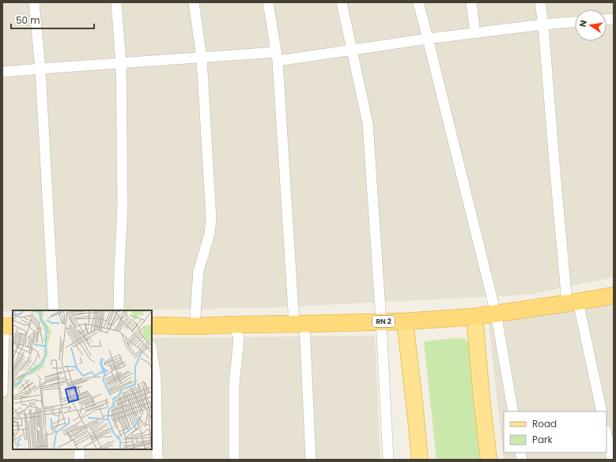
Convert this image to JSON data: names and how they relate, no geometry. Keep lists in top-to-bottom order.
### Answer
{
  "streets": {
    "highway": ["RN 2"]
  },
  "legend": ["Road", "Park"],
  "scale_bar": "50 m",
  "north": "left"
}
